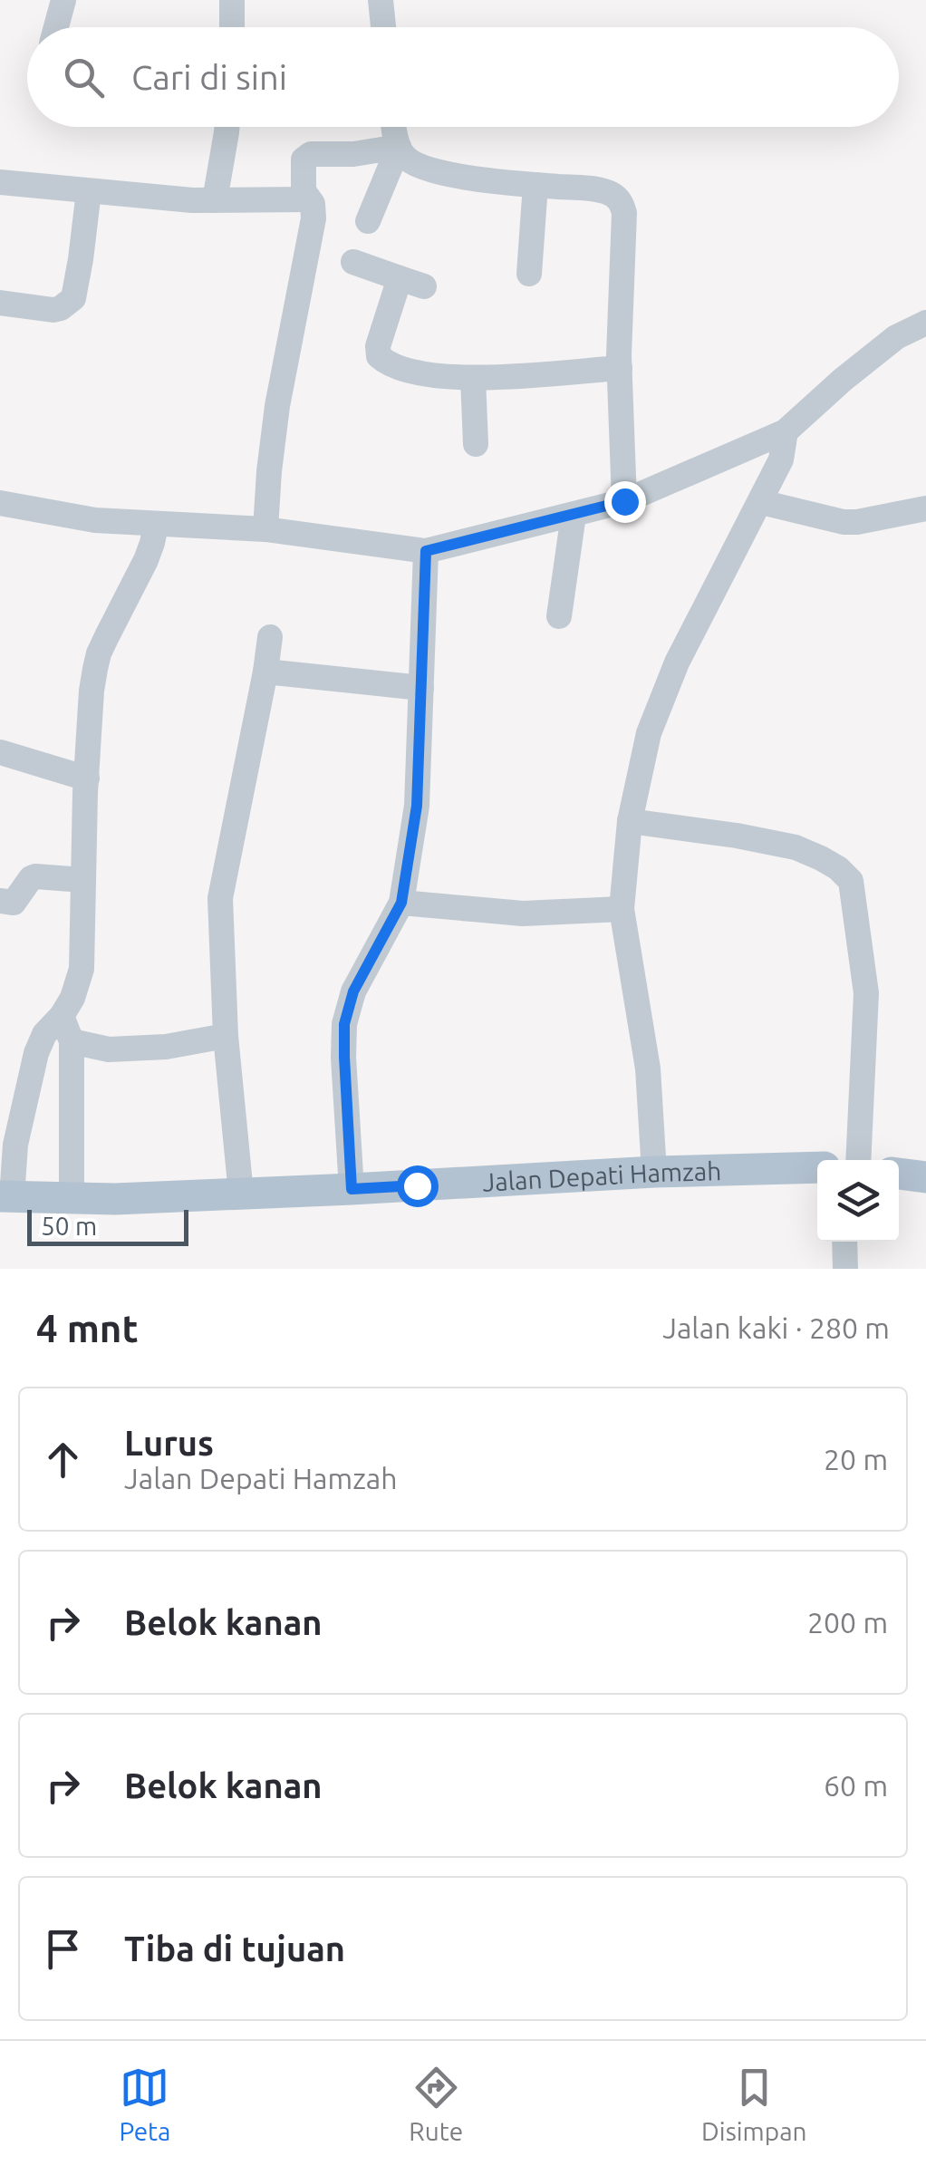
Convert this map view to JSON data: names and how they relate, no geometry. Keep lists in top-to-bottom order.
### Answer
{
  "streets": {
    "main road": ["Jalan Depati Hamzah"]
  },
  "scale_bar": "50 m",
  "page": {
    "search": "Cari di sini",
    "scale": "50 m",
    "heading": ["4 mnt", "Jalan kaki · 280 m"],
    "list": [
      ["Lurus", "Jalan Depati Hamzah", "20 m"],
      ["Belok kanan", "200 m"],
      ["Belok kanan", "60 m"],
      "Tiba di tujuan"
    ],
    "nav": ["Peta", "Rute", "Disimpan"]
  }
}
